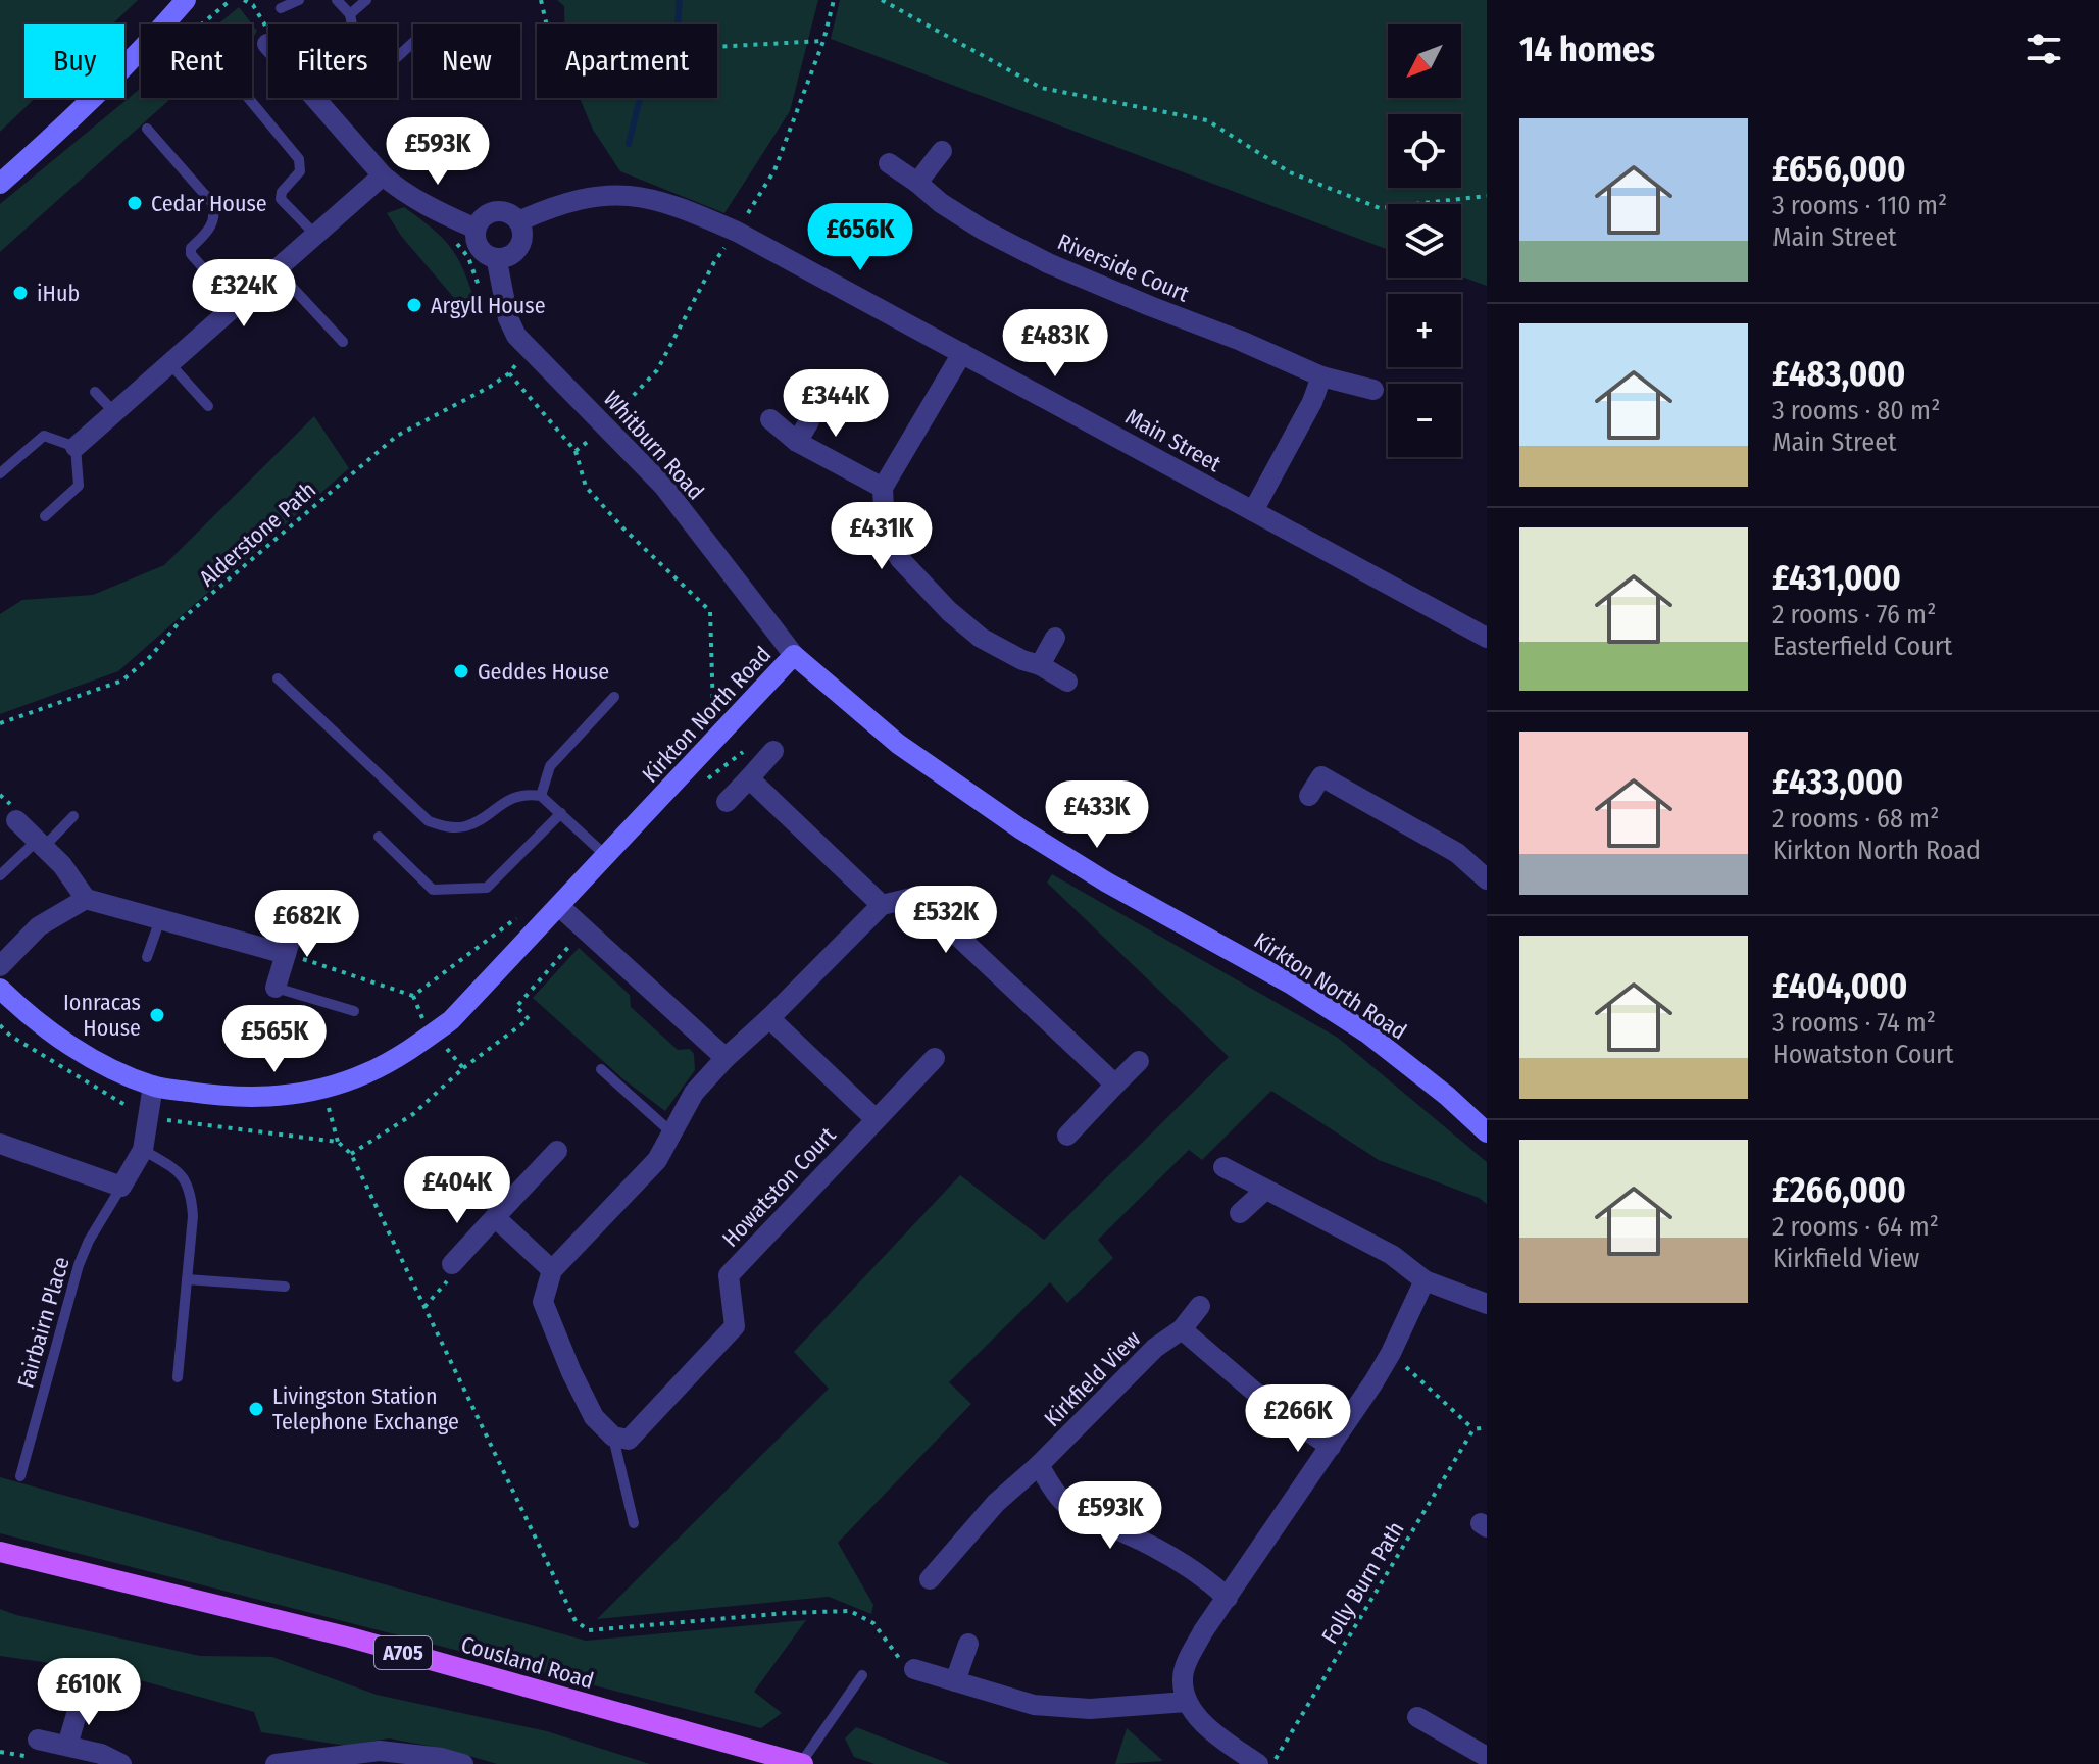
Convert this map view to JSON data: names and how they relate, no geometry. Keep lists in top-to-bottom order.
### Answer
{
  "streets": {
    "main road": ["Kirkton North Road", "A705", "Cousland Road"],
    "street": [
      "Riverside Court",
      "Main Street",
      "Whitburn Road",
      "Howatston Court",
      "Kirkfield View"
    ],
    "lane": ["Fairbairn Place"],
    "path": ["Alderstone Path", "Folly Burn Path"]
  },
  "crossings": [
    ["Main Street", "Whitburn Road"],
    ["Whitburn Road", "Alderstone Path"],
    ["Whitburn Road", "Kirkton North Road"]
  ],
  "places": [
    "Cedar House",
    "iHub",
    "Argyll House",
    "Geddes House",
    "Ionracas House",
    "Livingston Station Telephone Exchange"
  ],
  "north": "bottom left",
  "page": {
    "heading": "14 homes",
    "map_buttons": ["+", "−"],
    "chip": [
      "Buy",
      "Rent",
      "Filters",
      "New",
      "Apartment"
    ],
    "list": [
      {
        "name": "£656,000",
        "note": "3 rooms · 110 m² · Main Street"
      },
      {
        "name": "£483,000",
        "note": "3 rooms · 80 m² · Main Street"
      },
      {
        "name": "£431,000",
        "note": "2 rooms · 76 m² · Easterfield Court"
      },
      {
        "name": "£433,000",
        "note": "2 rooms · 68 m² · Kirkton North Road"
      },
      {
        "name": "£404,000",
        "note": "3 rooms · 74 m² · Howatston Court"
      },
      {
        "name": "£266,000",
        "note": "2 rooms · 64 m² · Kirkfield View"
      }
    ],
    "price": [
      "£593K",
      "£656K",
      "£324K",
      "£483K",
      "£344K",
      "£431K",
      "£433K",
      "£532K",
      "£682K",
      "£565K",
      "£404K",
      "£266K",
      "£593K",
      "£610K"
    ]
  }
}
